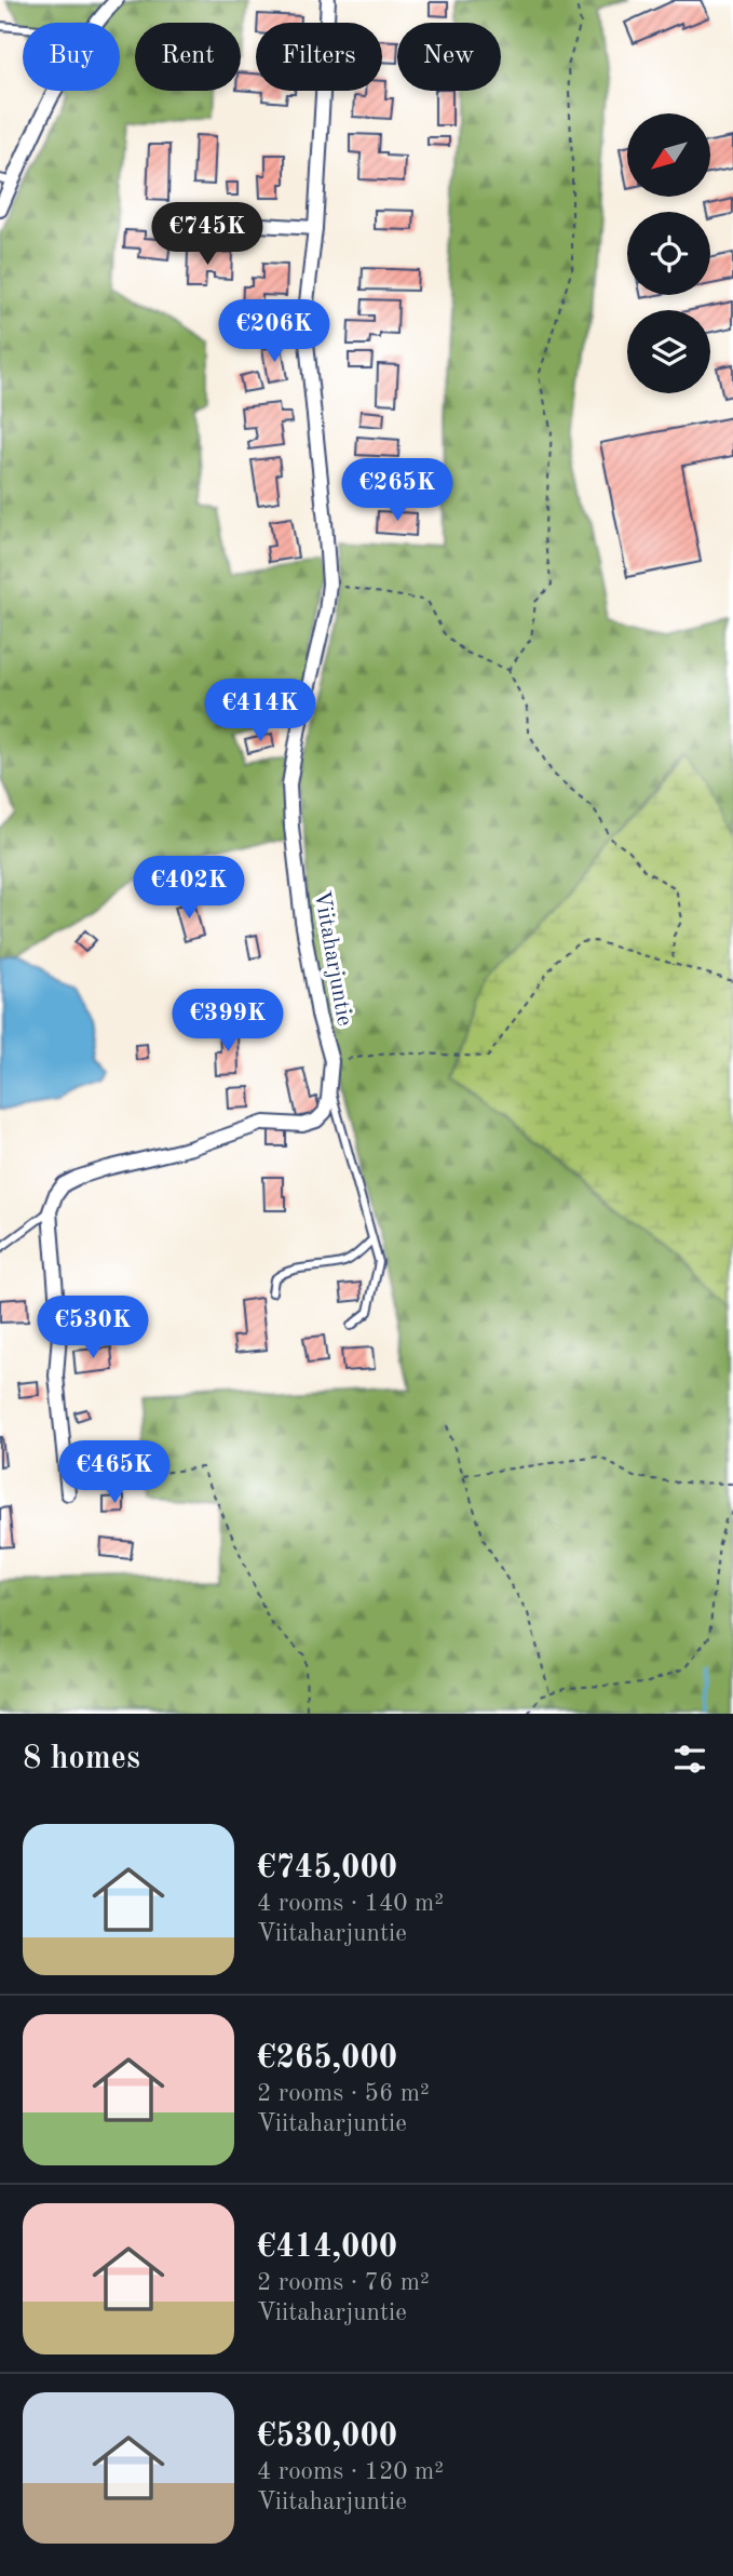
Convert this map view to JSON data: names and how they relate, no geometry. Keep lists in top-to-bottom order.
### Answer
{
  "streets": {
    "street": ["Viitaharjuntie"]
  },
  "north": "bottom left",
  "page": {
    "chip": [
      "Buy",
      "Rent",
      "Filters",
      "New"
    ],
    "price": [
      "€745K",
      "€206K",
      "€265K",
      "€414K",
      "€402K",
      "€399K",
      "€530K",
      "€465K"
    ],
    "heading": "8 homes",
    "list": [
      {
        "name": "€745,000",
        "note": "4 rooms · 140 m² · Viitaharjuntie"
      },
      {
        "name": "€265,000",
        "note": "2 rooms · 56 m² · Viitaharjuntie"
      },
      {
        "name": "€414,000",
        "note": "2 rooms · 76 m² · Viitaharjuntie"
      },
      {
        "name": "€530,000",
        "note": "4 rooms · 120 m² · Viitaharjuntie"
      }
    ]
  }
}
